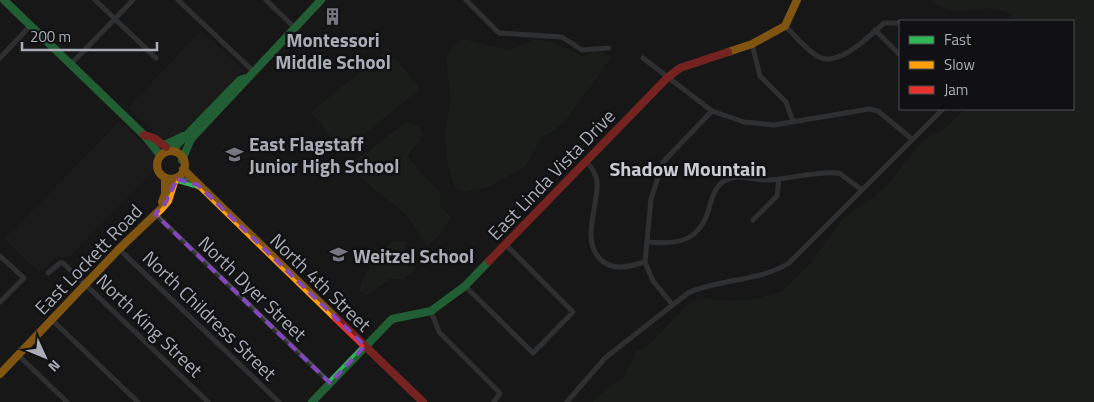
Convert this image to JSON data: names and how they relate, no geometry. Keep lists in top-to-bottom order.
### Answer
{
  "streets": {
    "street": [
      "East Linda Vista Drive",
      "East Lockett Road",
      "North 4th Street",
      "North Dyer Street",
      "North Childress Street",
      "North King Street"
    ]
  },
  "crossings": [
    ["East Linda Vista Drive", "North 4th Street"],
    ["East Linda Vista Drive", "North Dyer Street"],
    ["East Lockett Road", "North 4th Street"],
    ["East Lockett Road", "North Dyer Street"],
    ["East Lockett Road", "North Childress Street"],
    ["East Lockett Road", "North King Street"]
  ],
  "districts": ["Shadow Mountain"],
  "places": {
    "building": ["Montessori Middle School"],
    "school or university": ["East Flagstaff Junior High School", "Weitzel School"]
  },
  "legend": ["Fast", "Slow", "Jam"],
  "scale_bar": "200 m",
  "north": "bottom right"
}
